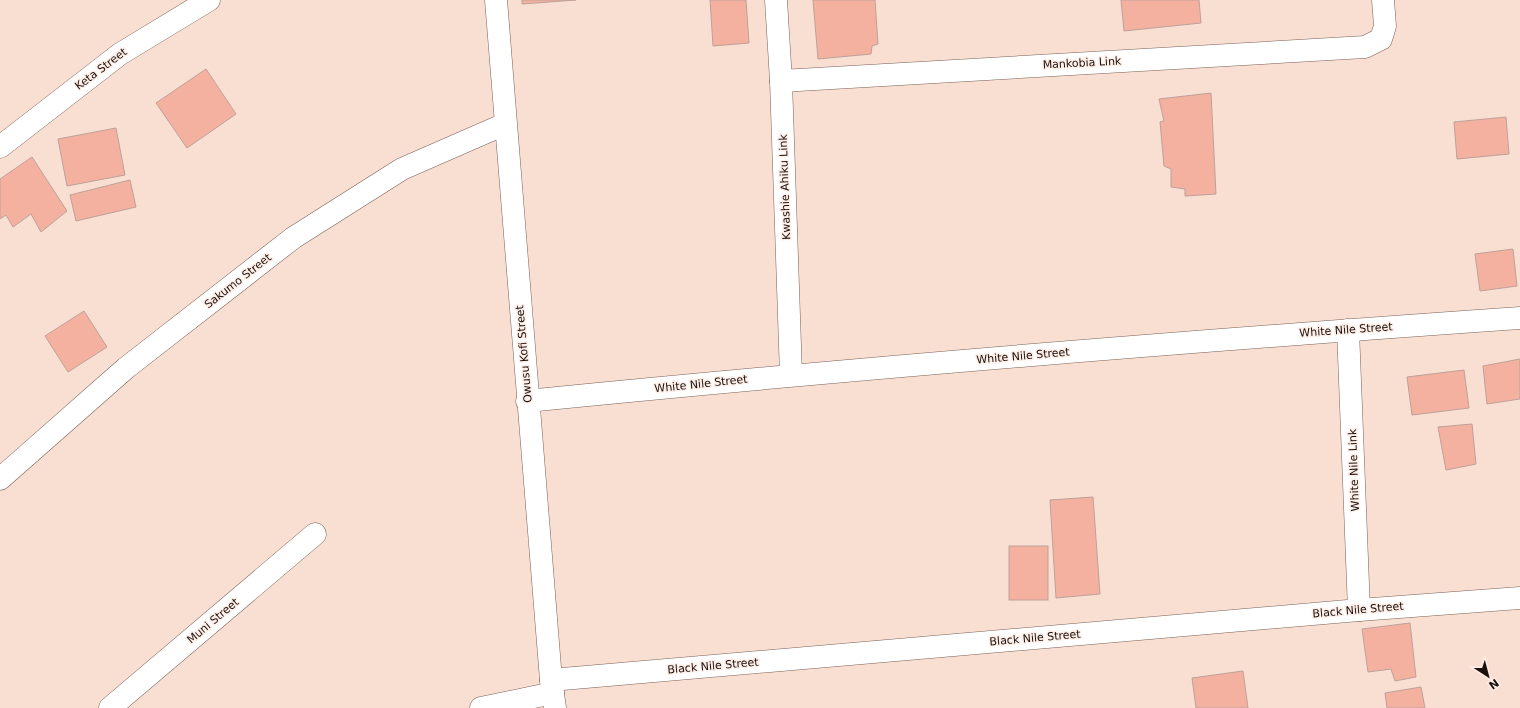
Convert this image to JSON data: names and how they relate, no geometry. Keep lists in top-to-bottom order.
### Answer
{
  "streets": {
    "street": [
      "Mankobia Link",
      "Keta Street",
      "Kwashie Ahiku Link",
      "Sakumo Street",
      "White Nile Street",
      "Owusu Kofi Street",
      "White Nile Link",
      "Black Nile Street",
      "Muni Street"
    ]
  },
  "crossings": [
    ["Mankobia Link", "Kwashie Ahiku Link"],
    ["Kwashie Ahiku Link", "White Nile Street"],
    ["Sakumo Street", "Owusu Kofi Street"],
    ["White Nile Street", "Owusu Kofi Street"],
    ["White Nile Street", "White Nile Link"],
    ["Owusu Kofi Street", "Black Nile Street"],
    ["White Nile Link", "Black Nile Street"]
  ],
  "north": "bottom right"
}
